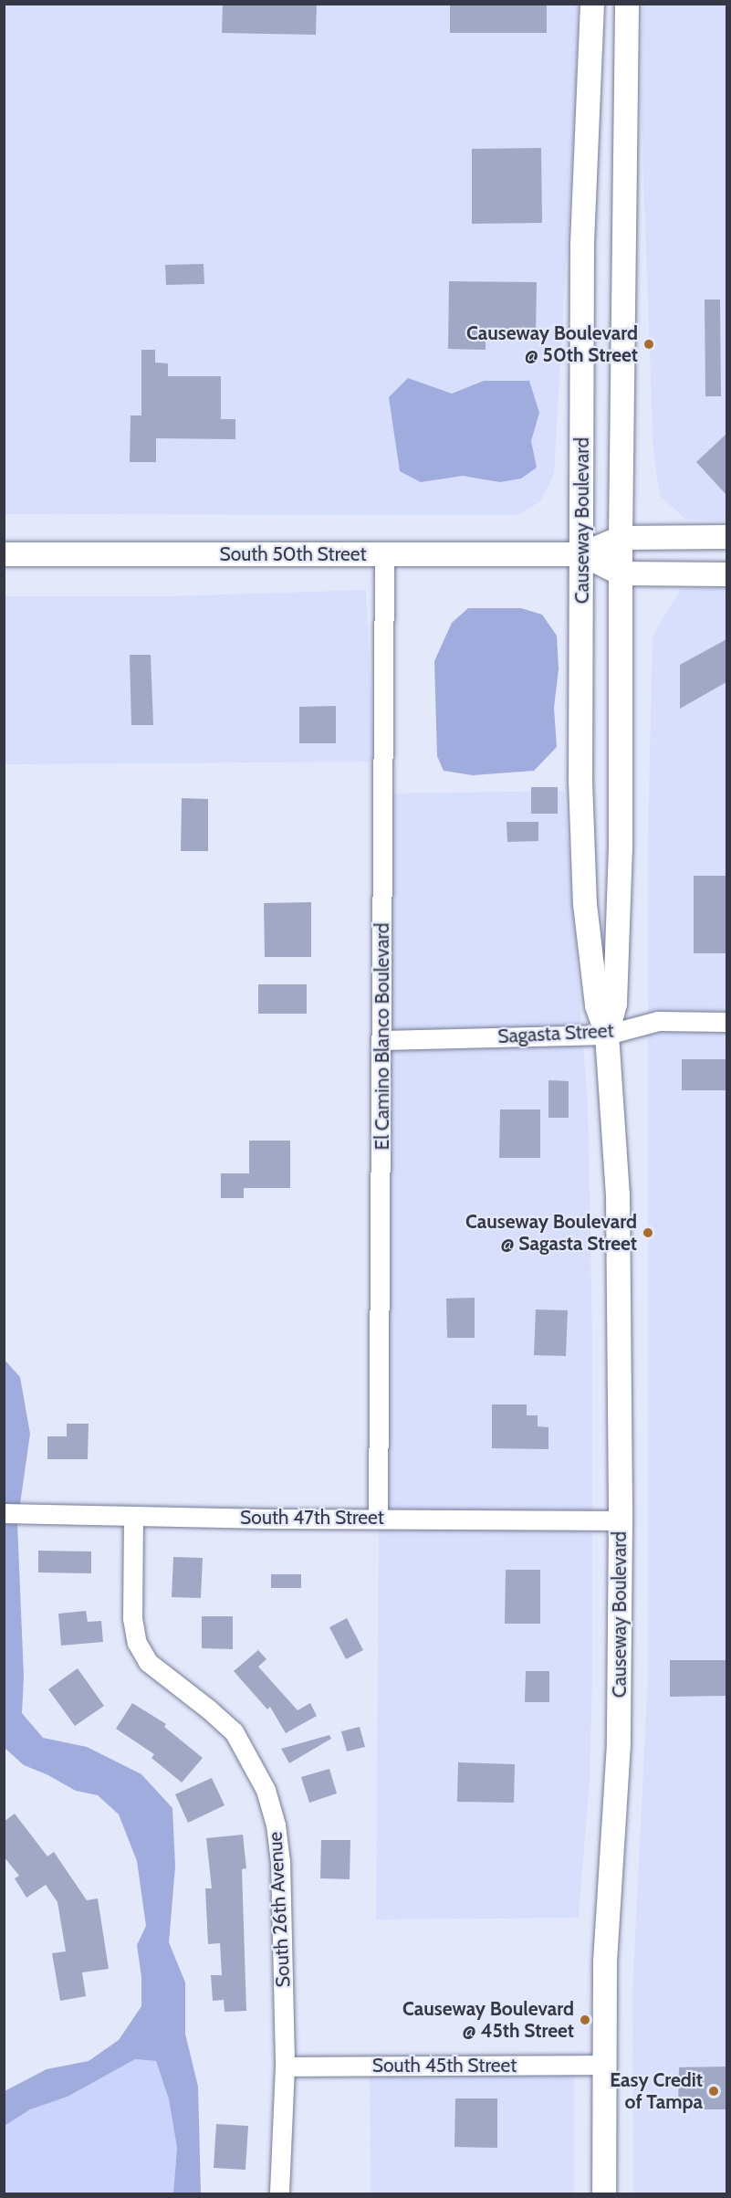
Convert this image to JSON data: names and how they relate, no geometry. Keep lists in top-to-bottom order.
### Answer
{
  "streets": {
    "main road": ["Causeway Boulevard", "South 50th Street"],
    "street": [
      "Sagasta Street",
      "El Camino Blanco Boulevard",
      "South 47th Street",
      "South 26th Avenue",
      "South 45th Street"
    ]
  },
  "crossings": [
    ["Causeway Boulevard", "South 50th Street"],
    ["Causeway Boulevard", "Sagasta Street"],
    ["Causeway Boulevard", "South 47th Street"],
    ["Causeway Boulevard", "South 45th Street"],
    ["South 50th Street", "El Camino Blanco Boulevard"],
    ["Sagasta Street", "El Camino Blanco Boulevard"],
    ["El Camino Blanco Boulevard", "South 47th Street"],
    ["South 47th Street", "South 26th Avenue"],
    ["South 26th Avenue", "South 45th Street"]
  ],
  "places": [
    "Causeway Boulevard @ 50th Street",
    "Causeway Boulevard @ Sagasta Street",
    "Causeway Boulevard @ 45th Street",
    "Easy Credit of Tampa"
  ]
}
